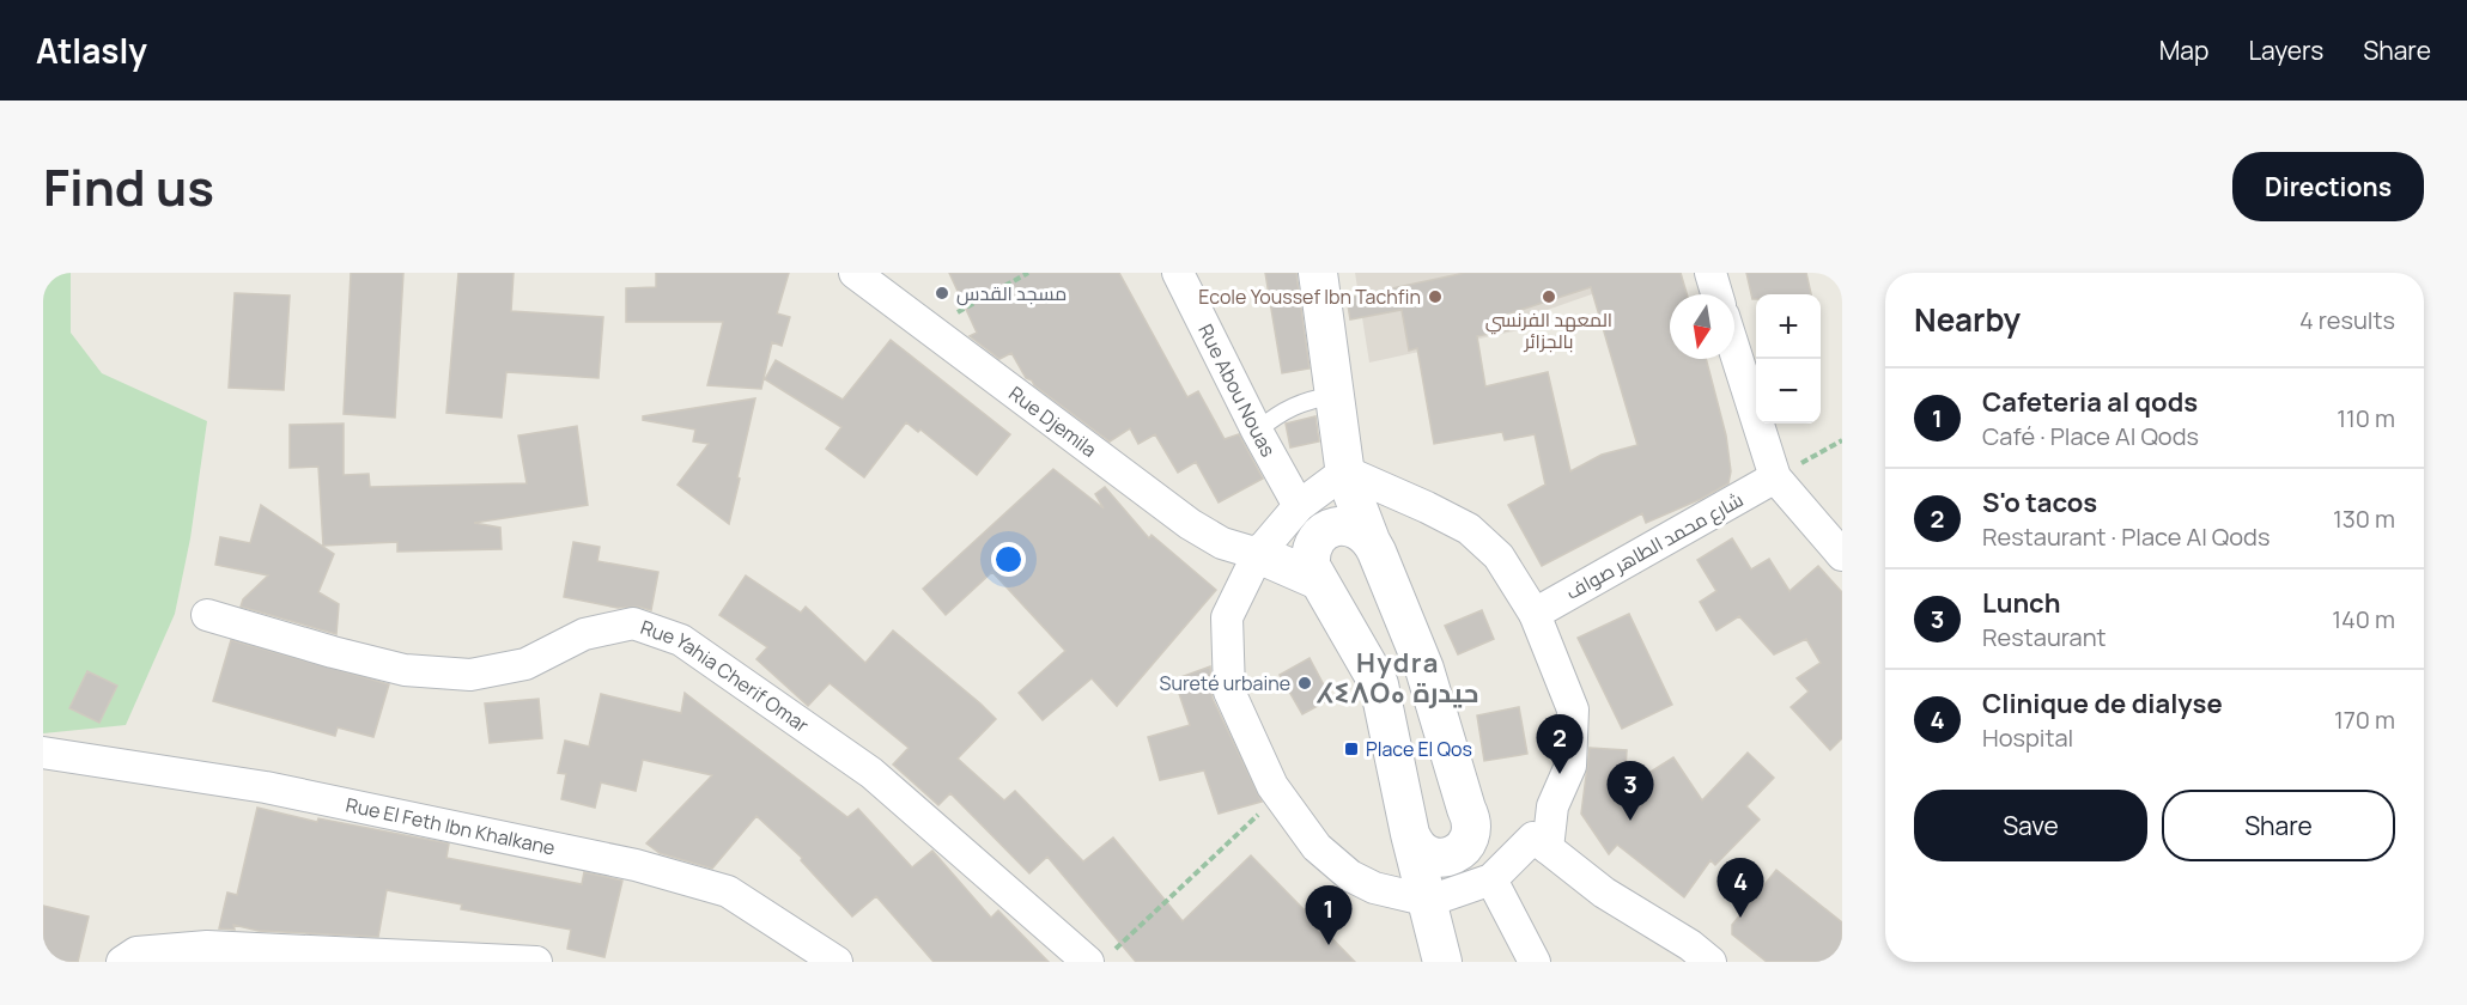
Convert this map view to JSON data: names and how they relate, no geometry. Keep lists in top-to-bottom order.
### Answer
{
  "streets": {
    "street": [
      "Rue Abou Nouas",
      "Rue Djemila",
      "شارع محمد الطاهر صواف",
      "Rue Yahia Cherif Omar",
      "Rue El Feth Ibn Khalkane"
    ]
  },
  "districts": ["Hydra ⵃⵉⴷⵔⴰ حيدرة"],
  "places": {
    "other": [
      "مسجد القدس",
      "Ecole Youssef Ibn Tachfin",
      "المعهد الفرنسي بالجزائر",
      "Sureté urbaine"
    ],
    "transit": ["Place El Qos"]
  },
  "north": "bottom",
  "page": {
    "header": "Atlasly",
    "nav": ["Map", "Layers", "Share"],
    "title": "Find us",
    "buttons": [
      "Directions",
      ["Save", "Share"]
    ],
    "heading": ["Nearby", "4 results"],
    "map_buttons": ["+", "−"],
    "list": [
      {
        "mark": "1",
        "name": "Cafeteria al qods",
        "note": "Café · Place Al Qods",
        "value": "110 m"
      },
      {
        "mark": "2",
        "name": "S'o tacos",
        "note": "Restaurant · Place Al Qods",
        "value": "130 m"
      },
      {
        "mark": "3",
        "name": "Lunch",
        "note": "Restaurant",
        "value": "140 m"
      },
      {
        "mark": "4",
        "name": "Clinique de dialyse",
        "note": "Hospital",
        "value": "170 m"
      }
    ],
    "pins": [
      "2",
      "3",
      "4",
      "1"
    ]
  }
}
